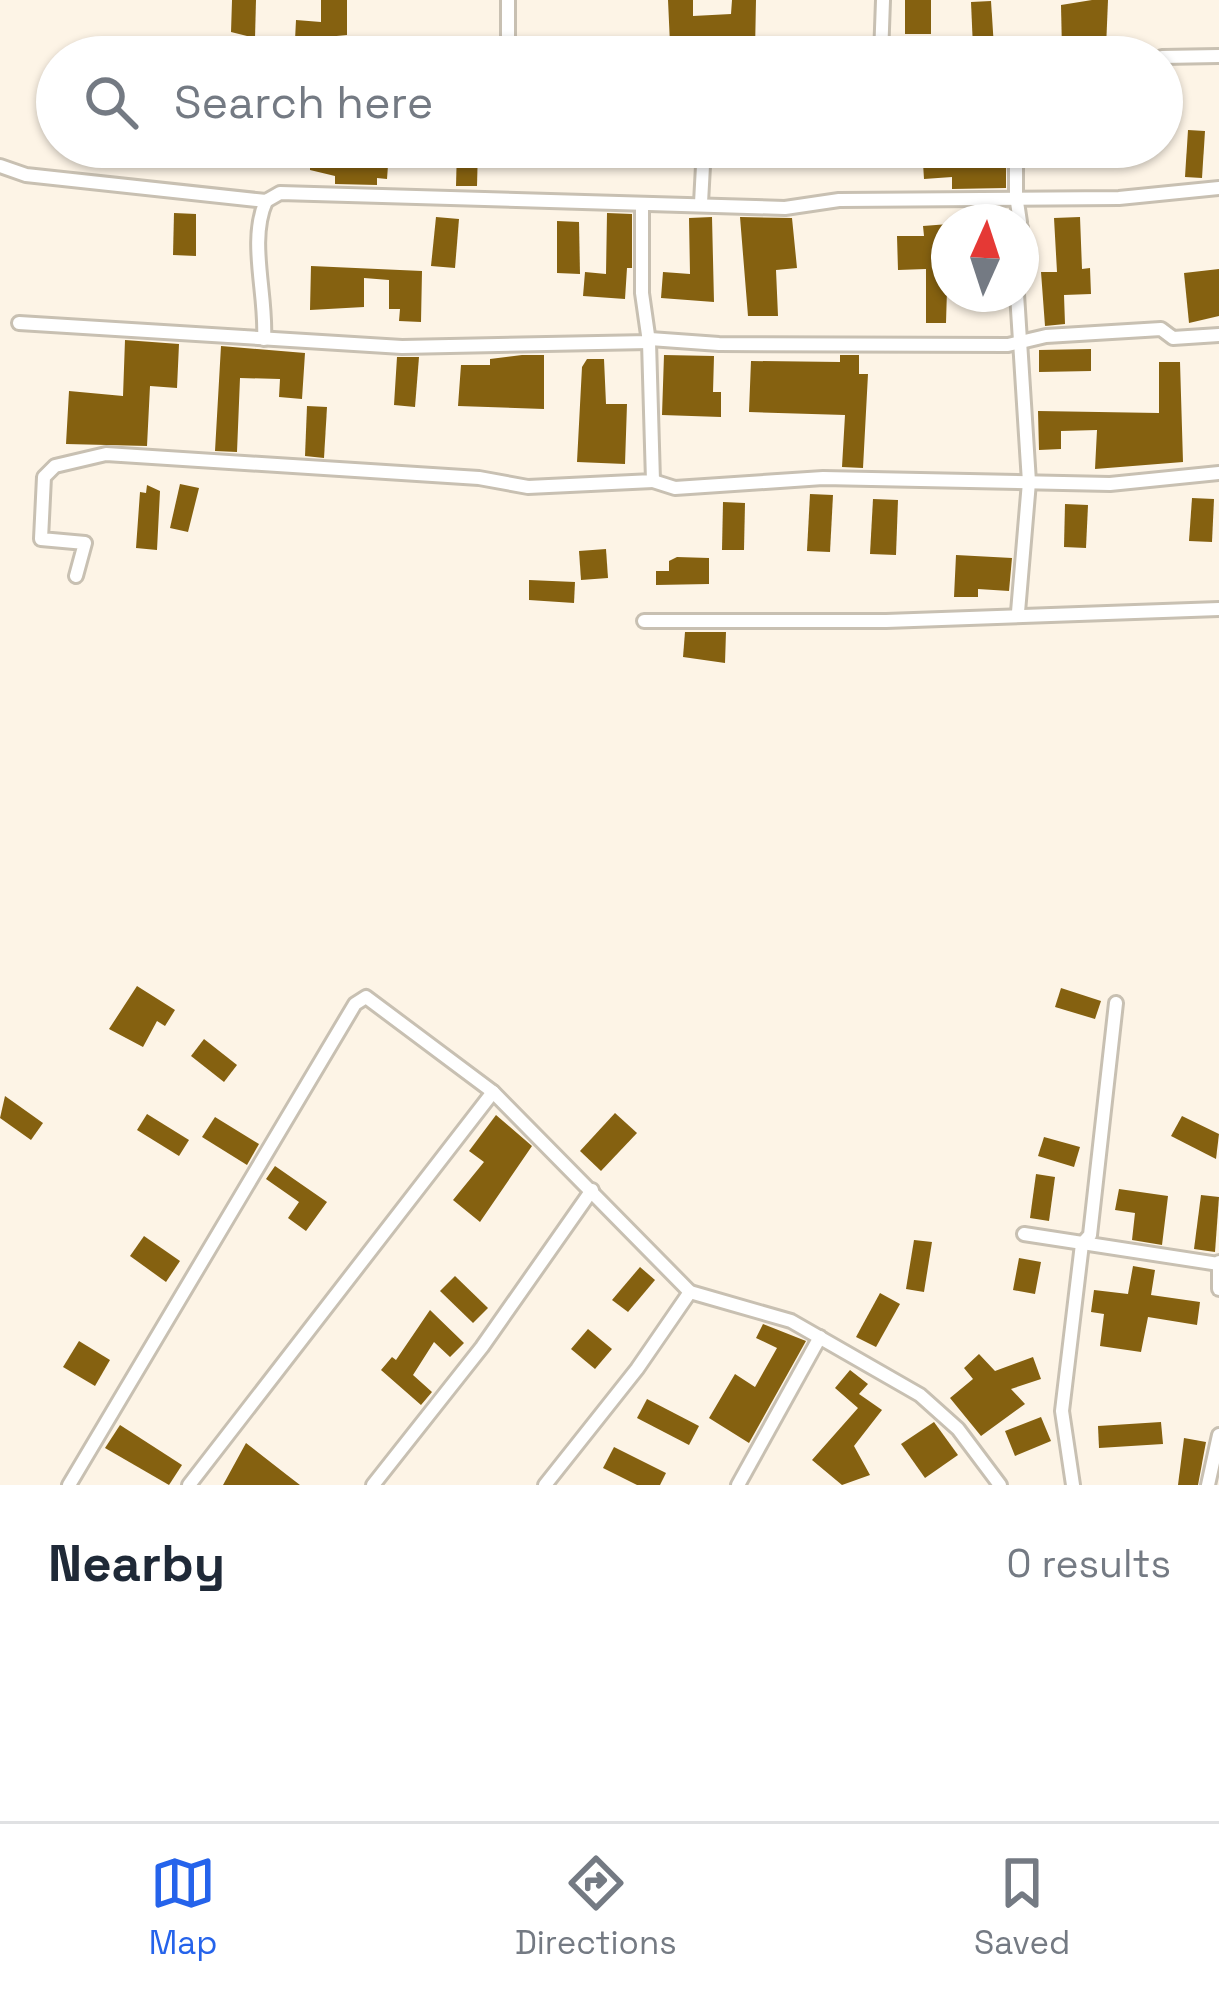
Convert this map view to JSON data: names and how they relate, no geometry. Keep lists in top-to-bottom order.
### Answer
{
  "north": "top",
  "page": {
    "search": "Search here",
    "heading": ["Nearby", "0 results"],
    "nav": ["Map", "Directions", "Saved"]
  }
}
